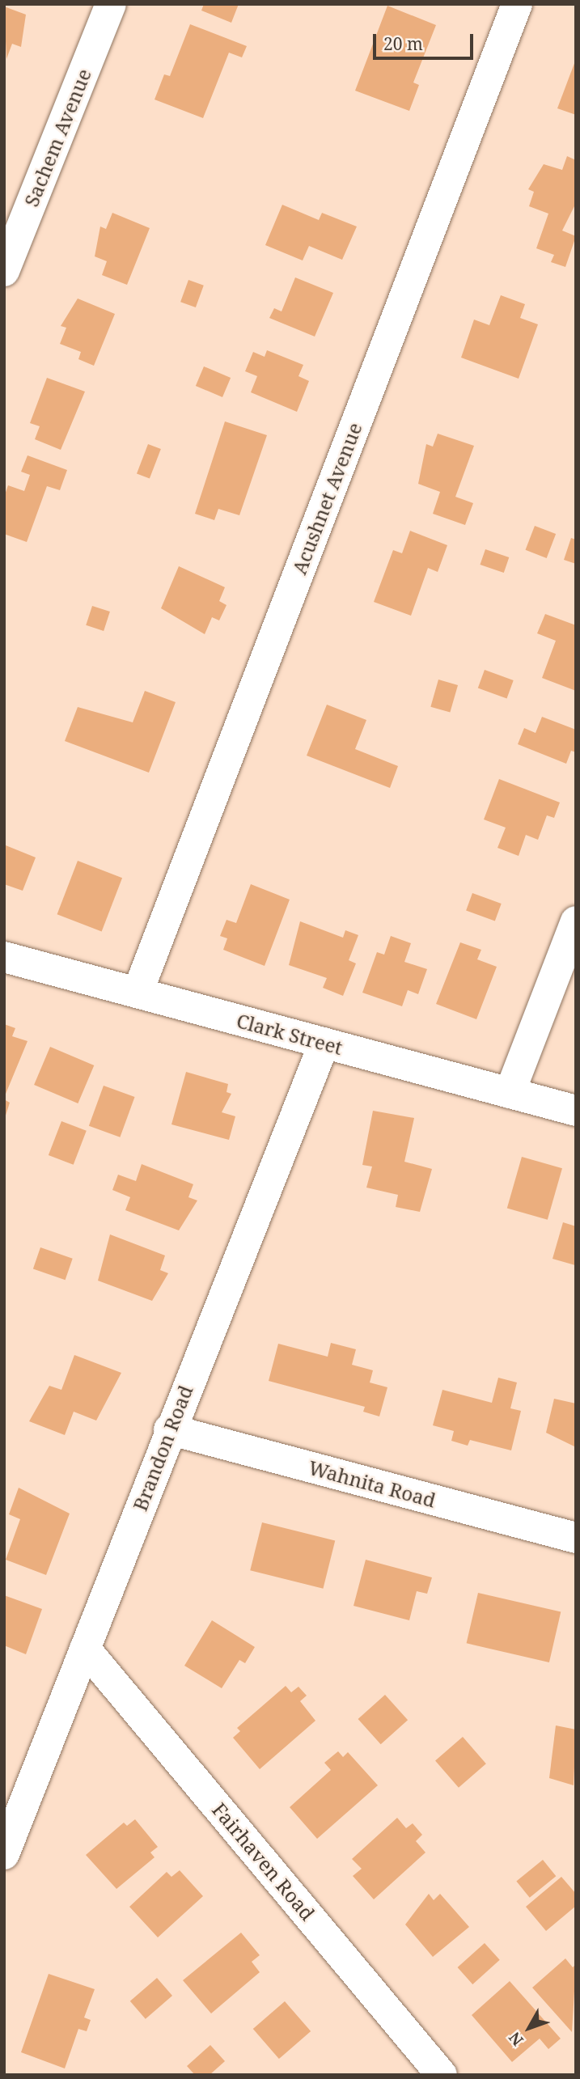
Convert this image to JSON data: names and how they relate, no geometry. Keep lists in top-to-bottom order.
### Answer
{
  "streets": {
    "street": [
      "Sachem Avenue",
      "Acushnet Avenue",
      "Clark Street",
      "Brandon Road",
      "Wahnita Road",
      "Fairhaven Road"
    ]
  },
  "crossings": [
    ["Acushnet Avenue", "Clark Street"],
    ["Clark Street", "Brandon Road"],
    ["Brandon Road", "Wahnita Road"],
    ["Brandon Road", "Fairhaven Road"]
  ],
  "scale_bar": "20 m",
  "north": "bottom left"
}
